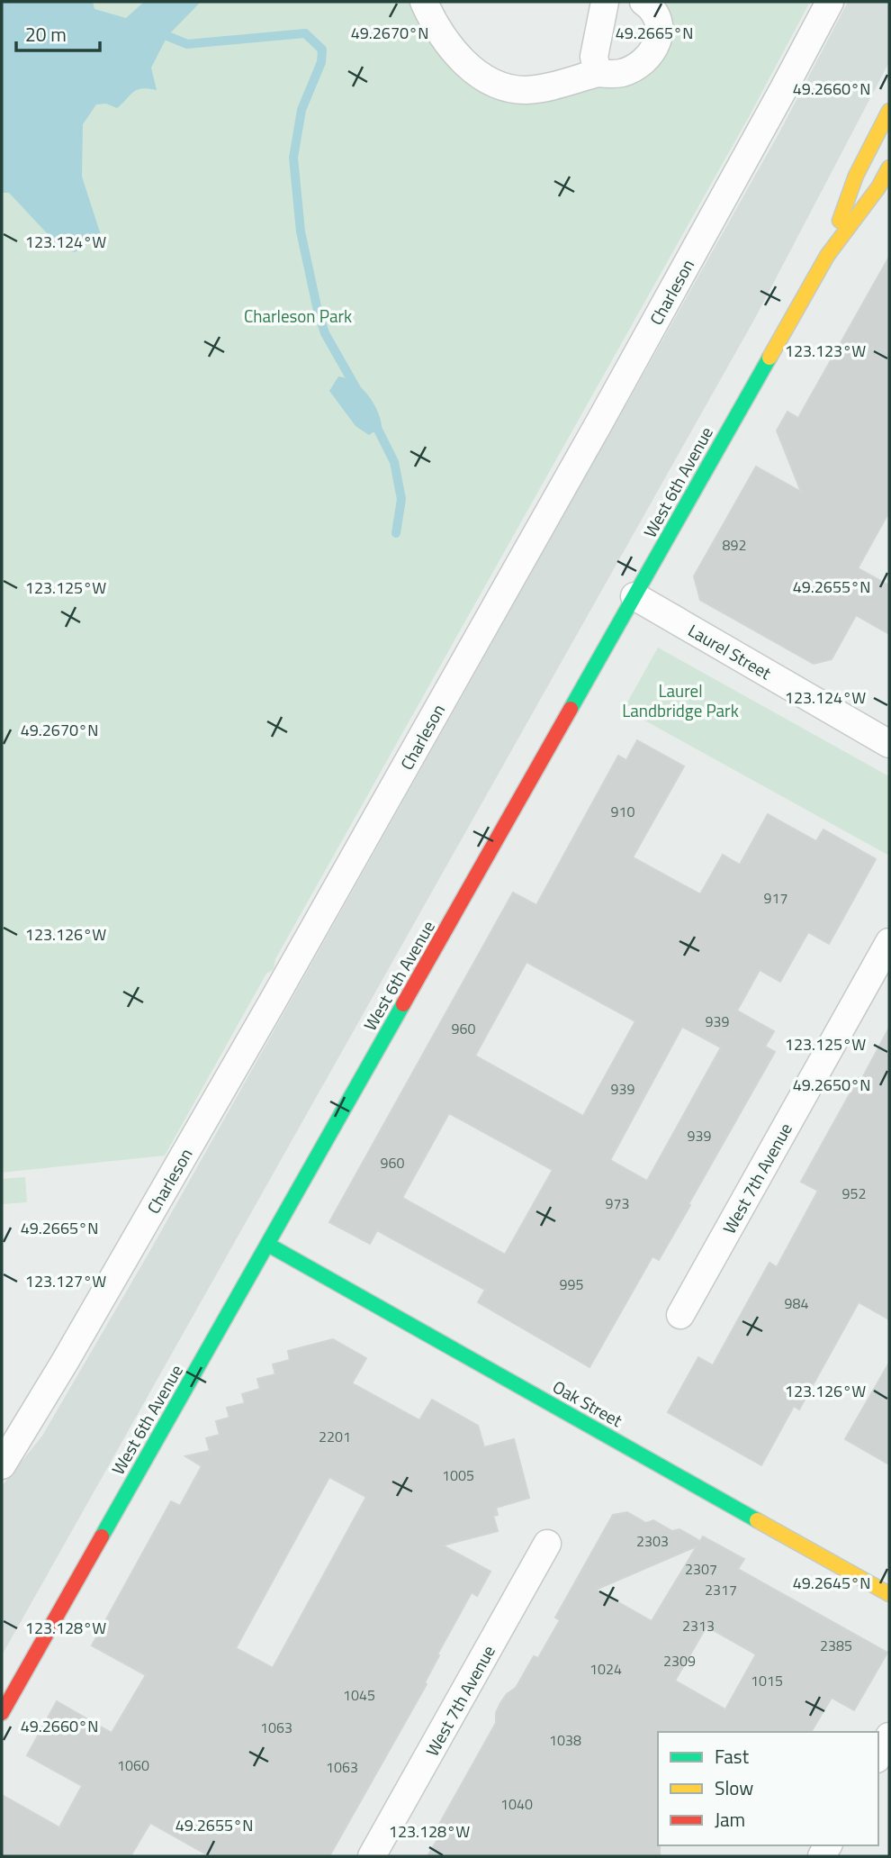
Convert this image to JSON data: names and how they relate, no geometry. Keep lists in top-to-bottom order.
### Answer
{
  "streets": {
    "main road": ["West 6th Avenue", "Oak Street"],
    "street": ["Charleson", "Laurel Street", "West 7th Avenue"]
  },
  "crossings": [
    ["West 6th Avenue", "Laurel Street"],
    ["West 6th Avenue", "Oak Street"]
  ],
  "parks": ["Charleson Park", "Laurel Landbridge Park"],
  "house_numbers": [
    "892",
    "910",
    "917",
    "939",
    "960",
    "939",
    "939",
    "960",
    "952",
    "973",
    "995",
    "984",
    "2201",
    "1005",
    "2303",
    "2307",
    "2317",
    "2313",
    "2385",
    "2309",
    "1024",
    "1015",
    "1045",
    "1063",
    "1038",
    "1060",
    "1063",
    "1040"
  ],
  "legend": ["Fast", "Slow", "Jam"],
  "scale_bar": "20 m",
  "coordinates": [
    "49.2670°N",
    "49.2665°N",
    "49.2660°N",
    "123.124°W",
    "123.123°W",
    "49.2655°N",
    "123.125°W",
    "123.126°W",
    "49.2650°N",
    "123.127°W",
    "49.2645°N",
    "123.128°W"
  ]
}
